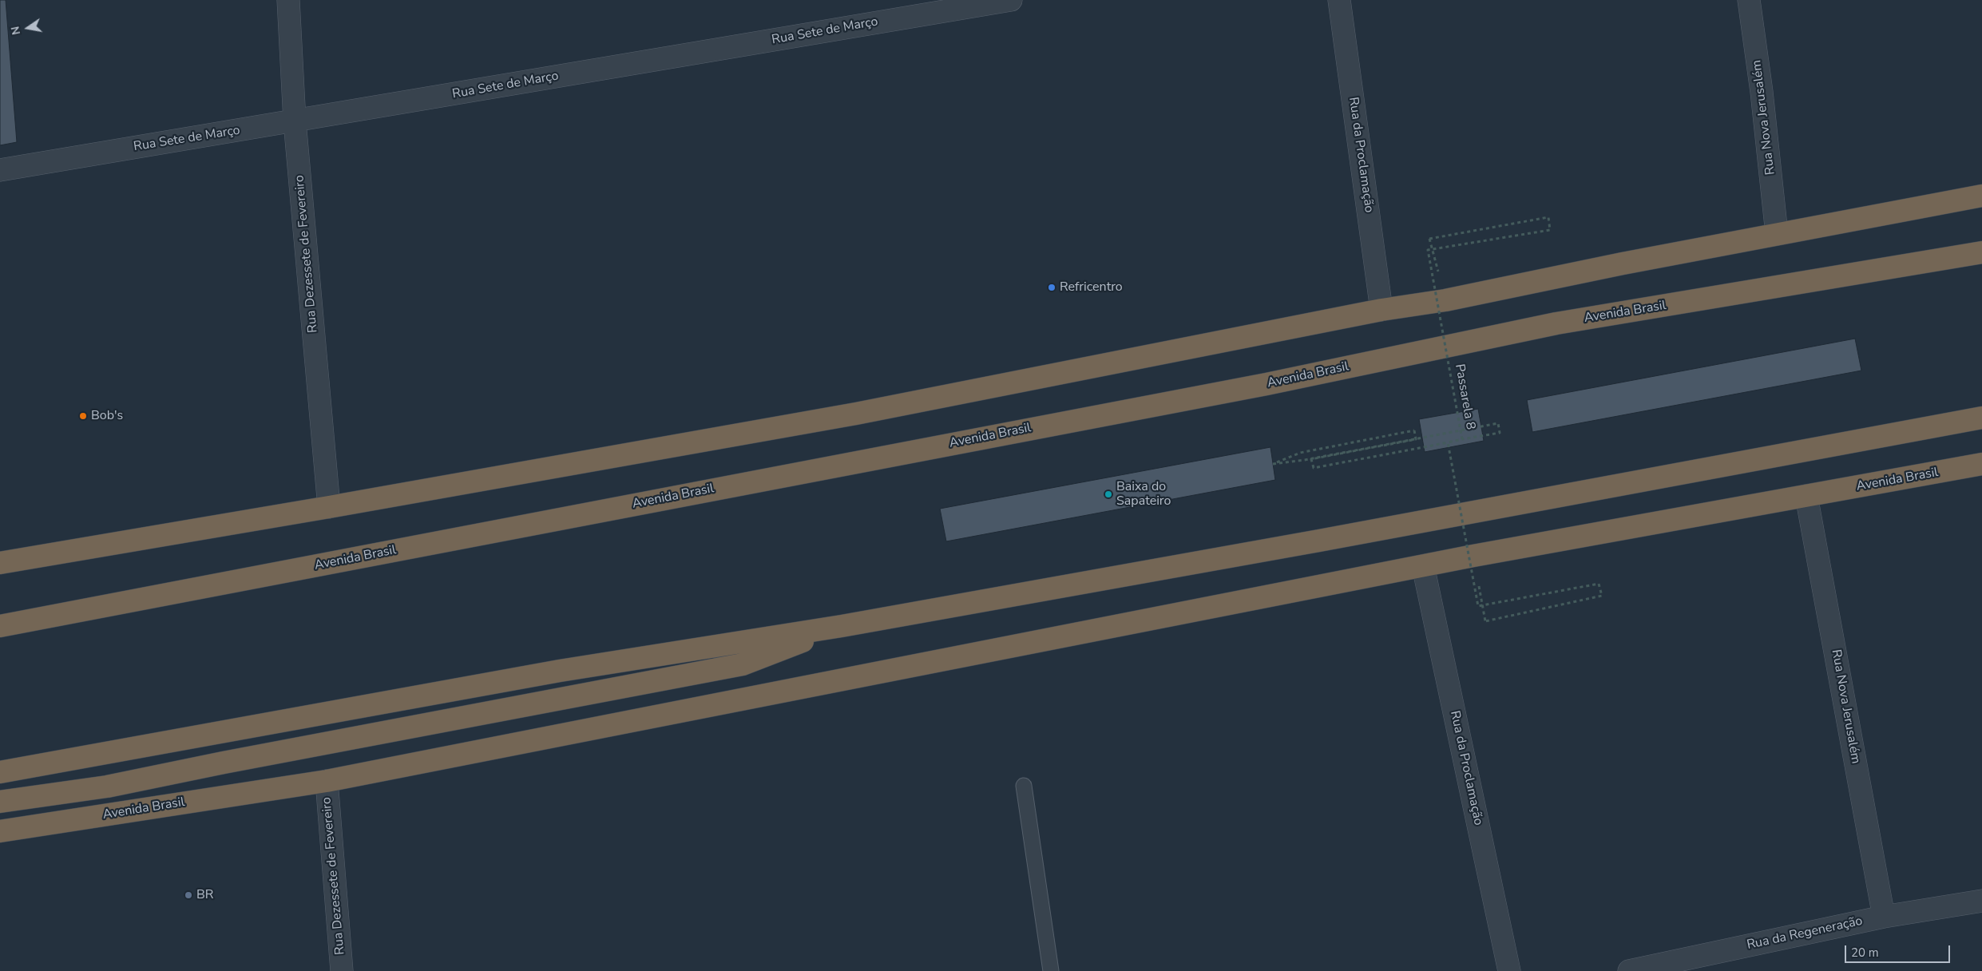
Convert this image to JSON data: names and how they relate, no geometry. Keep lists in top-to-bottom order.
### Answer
{
  "streets": {
    "highway": ["Avenida Brasil"],
    "street": [
      "Rua Sete de Março",
      "Rua Nova Jerusalém",
      "Rua da Proclamação",
      "Rua Dezessete de Fevereiro",
      "Rua da Regeneração"
    ],
    "path": ["Passarela 8"]
  },
  "crossings": [
    ["Rua Sete de Março", "Rua Dezessete de Fevereiro"],
    ["Rua Nova Jerusalém", "Avenida Brasil"],
    ["Rua Nova Jerusalém", "Rua da Regeneração"],
    ["Rua da Proclamação", "Avenida Brasil"],
    ["Rua Dezessete de Fevereiro", "Avenida Brasil"],
    ["Avenida Brasil", "Passarela 8"]
  ],
  "places": [
    "Refricentro",
    "Bob's",
    "Baixa do Sapateiro",
    "BR"
  ],
  "scale_bar": "20 m",
  "north": "left"
}
